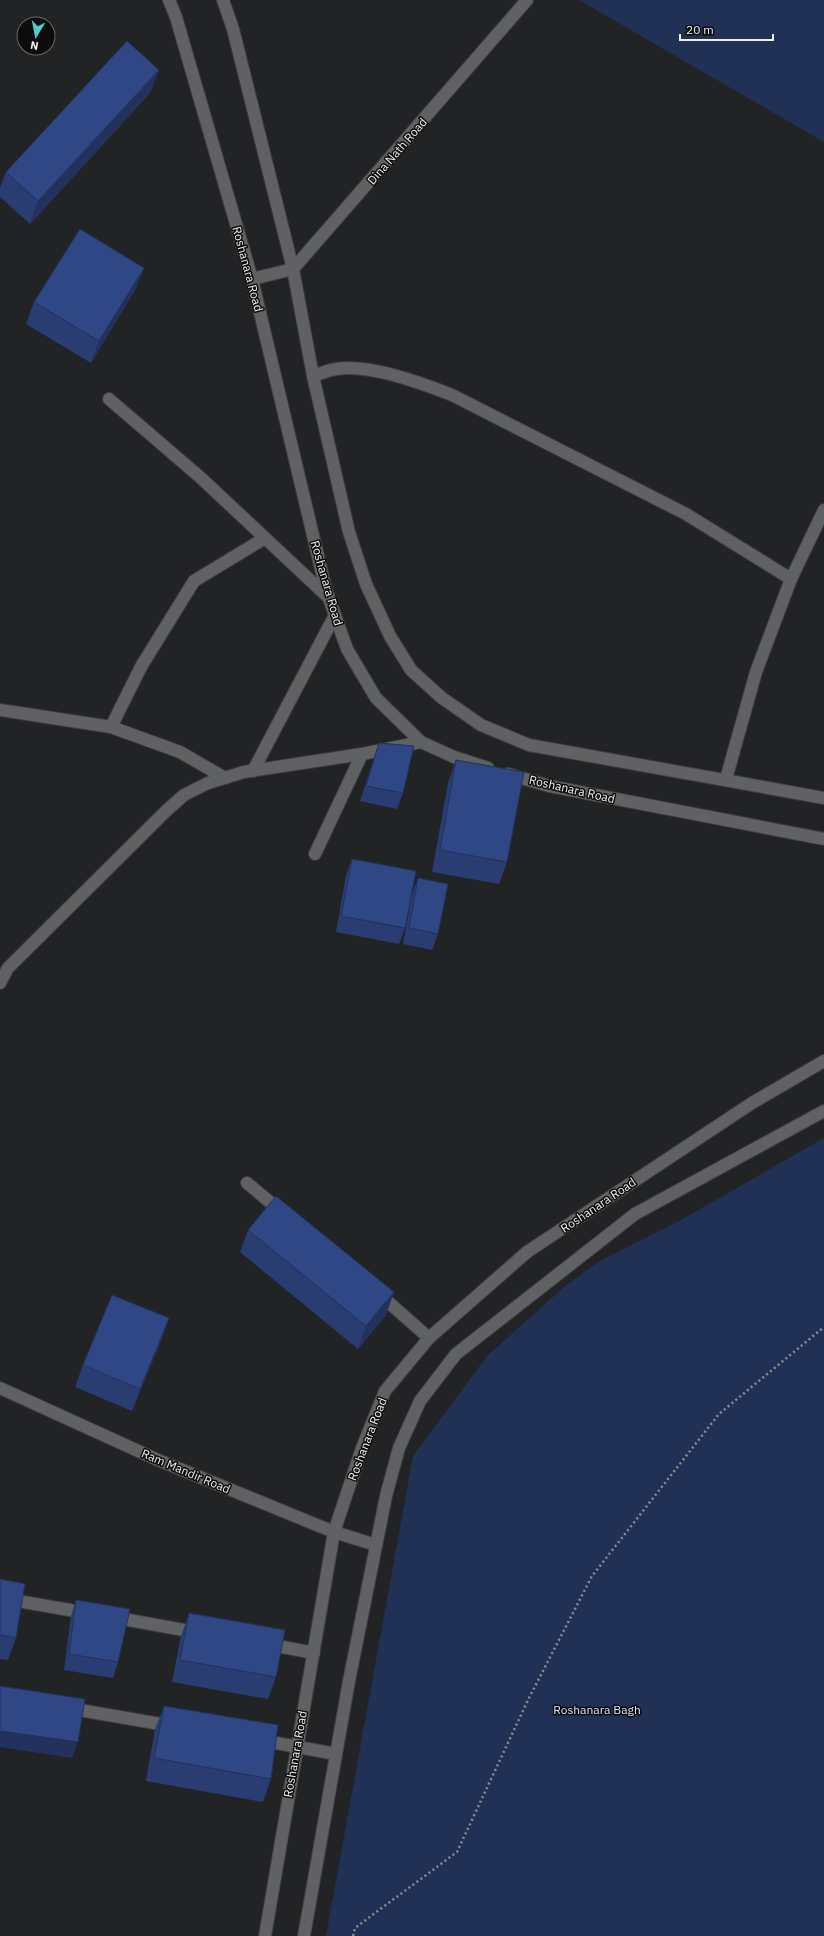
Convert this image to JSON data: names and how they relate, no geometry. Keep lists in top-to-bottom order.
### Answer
{
  "streets": {
    "street": ["Dina Nath Road", "Roshanara Road", "Ram Mandir Road"]
  },
  "crossings": [
    ["Roshanara Road", "Ram Mandir Road"]
  ],
  "parks": ["Roshanara Bagh"],
  "scale_bar": "20 m",
  "north": "bottom"
}
